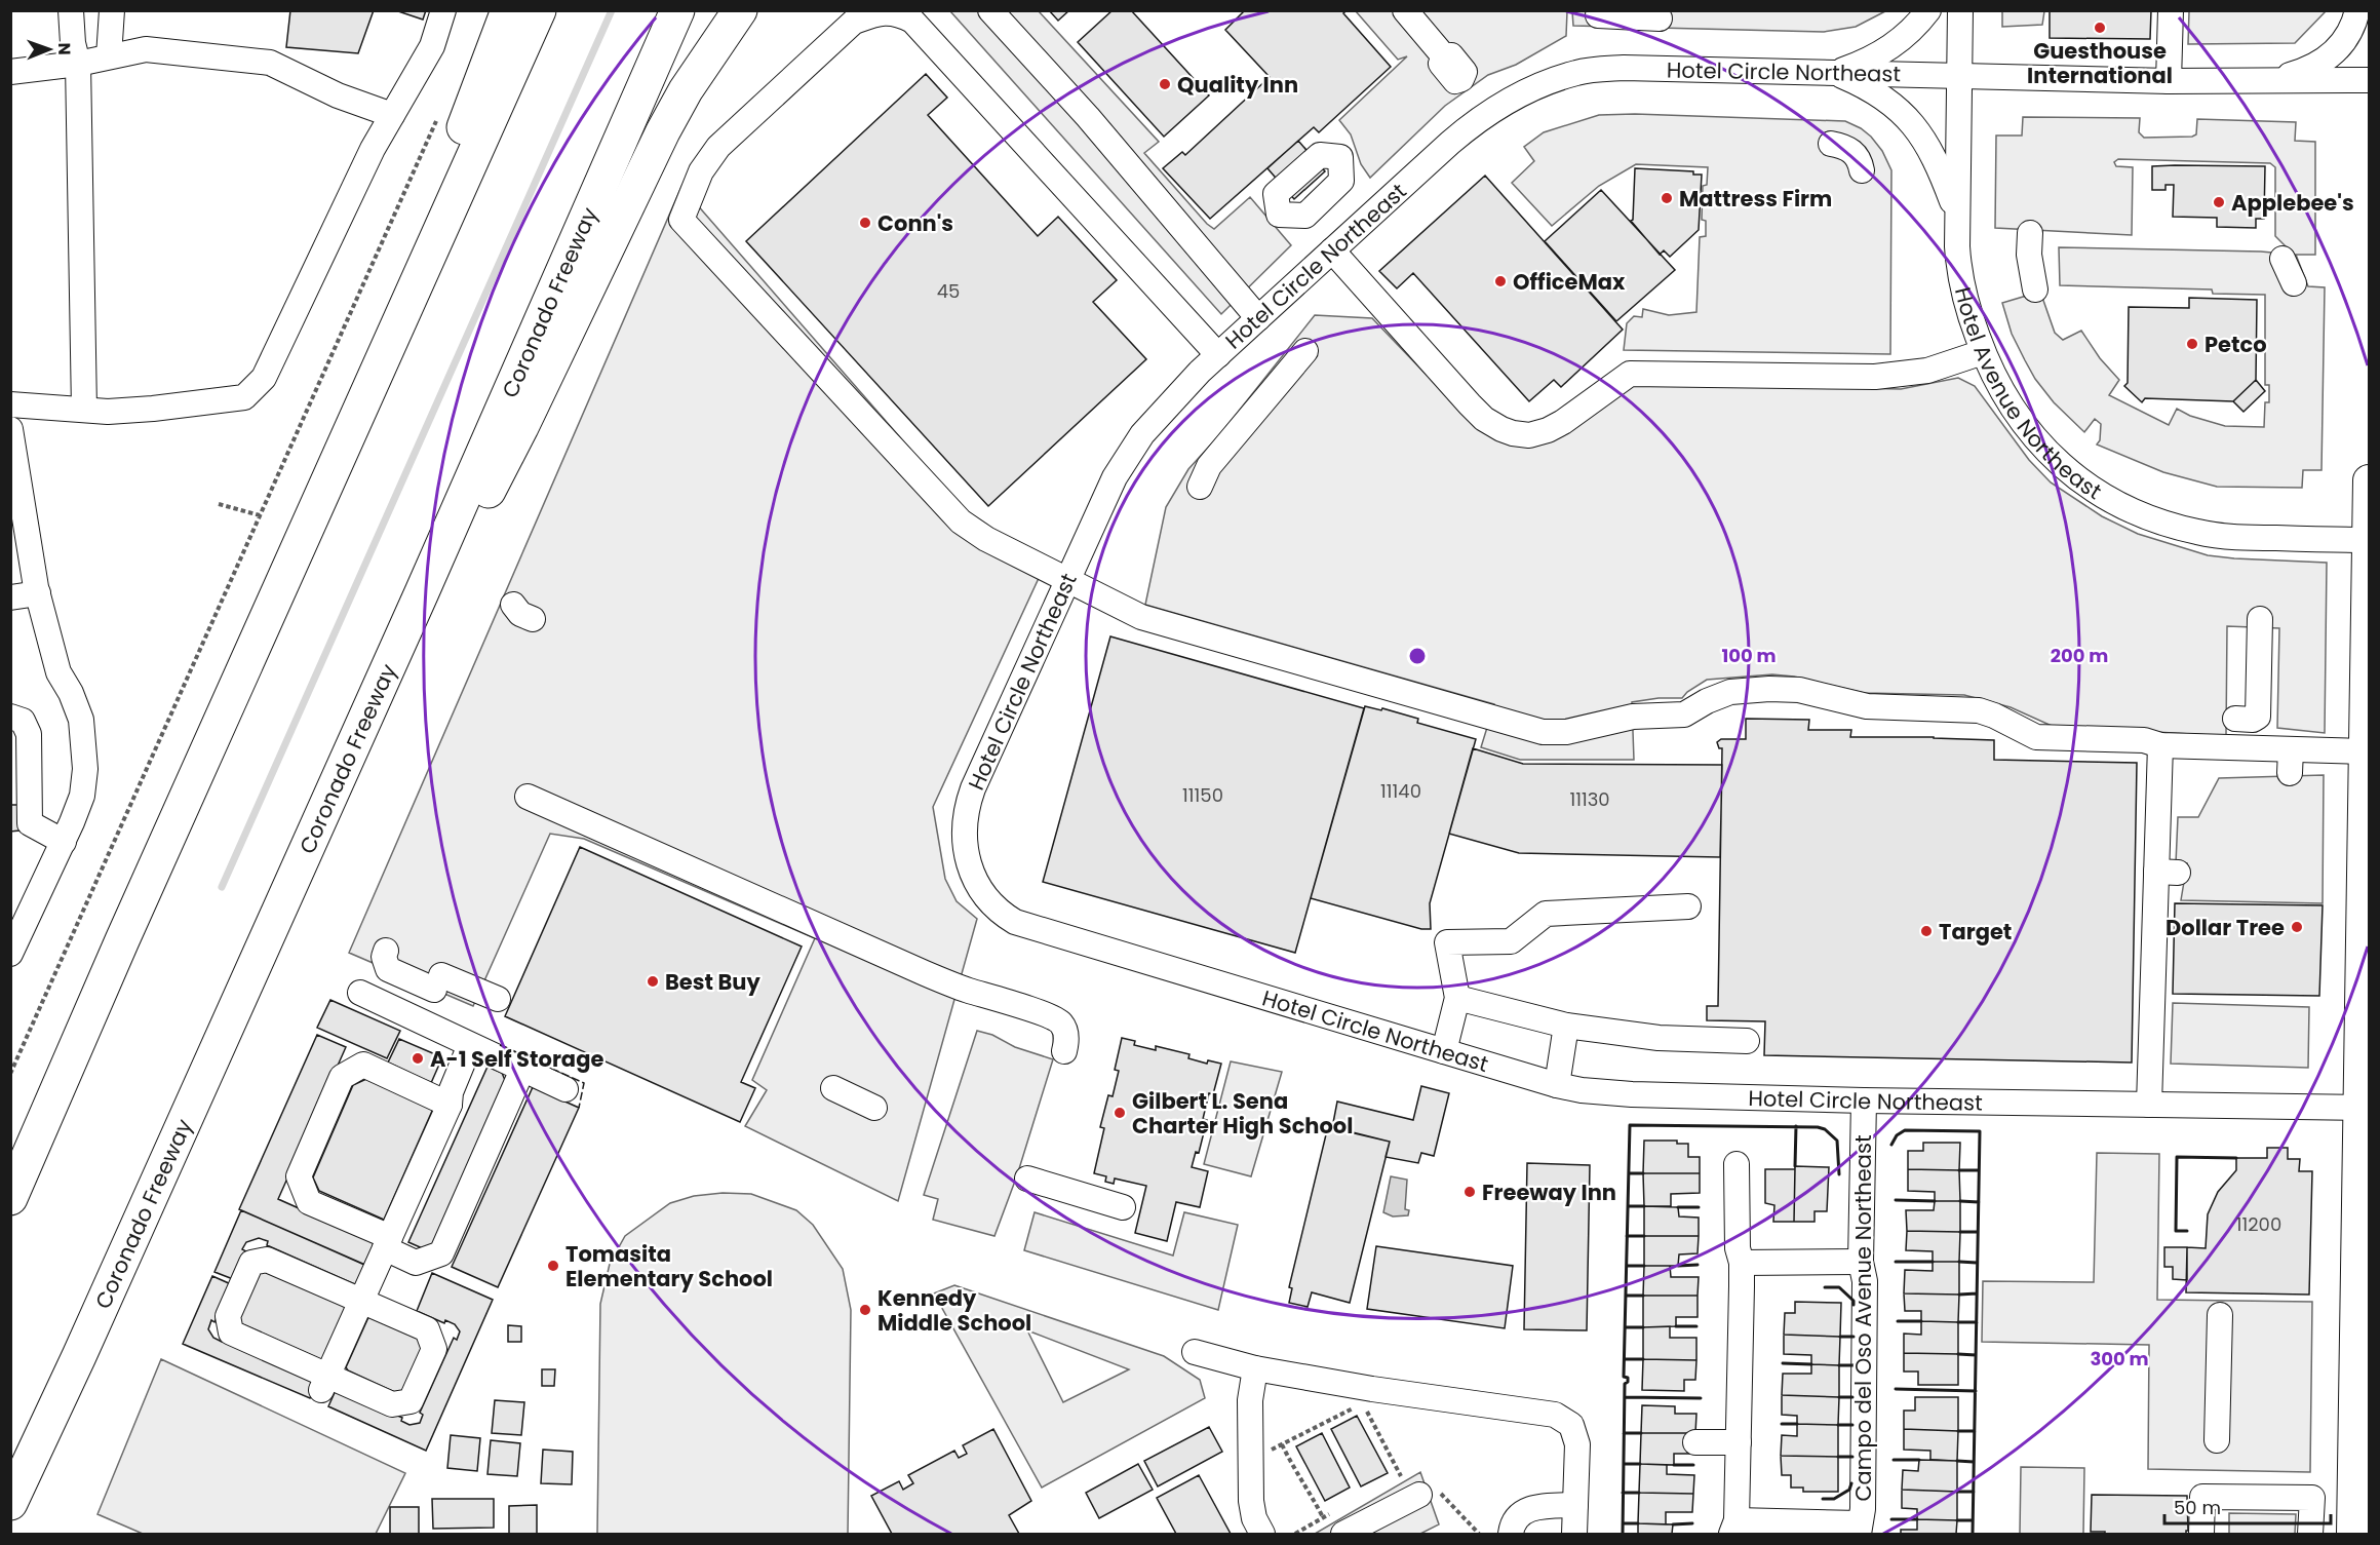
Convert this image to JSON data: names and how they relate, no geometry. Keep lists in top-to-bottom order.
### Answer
{
  "streets": {
    "highway": ["Coronado Freeway"],
    "street": ["Hotel Circle Northeast", "Hotel Avenue Northeast", "Campo del Oso Avenue Northeast"]
  },
  "crossings": [
    ["Hotel Circle Northeast", "Hotel Avenue Northeast"],
    ["Hotel Circle Northeast", "Campo del Oso Avenue Northeast"]
  ],
  "places": [
    "Guesthouse International",
    "Quality Inn",
    "Mattress Firm",
    "Applebee's",
    "Conn's",
    "OfficeMax",
    "Petco",
    "Dollar Tree",
    "Target",
    "Best Buy",
    "A-1 Self Storage",
    "Gilbert L. Sena Charter High School",
    "Freeway Inn",
    "Tomasita Elementary School",
    "Kennedy Middle School"
  ],
  "house_numbers": [
    "45",
    "11140",
    "11150",
    "11130",
    "11200"
  ],
  "scale_bar": "50 m",
  "north": "right",
  "rings": ["100 m", "200 m", "300 m"]
}
